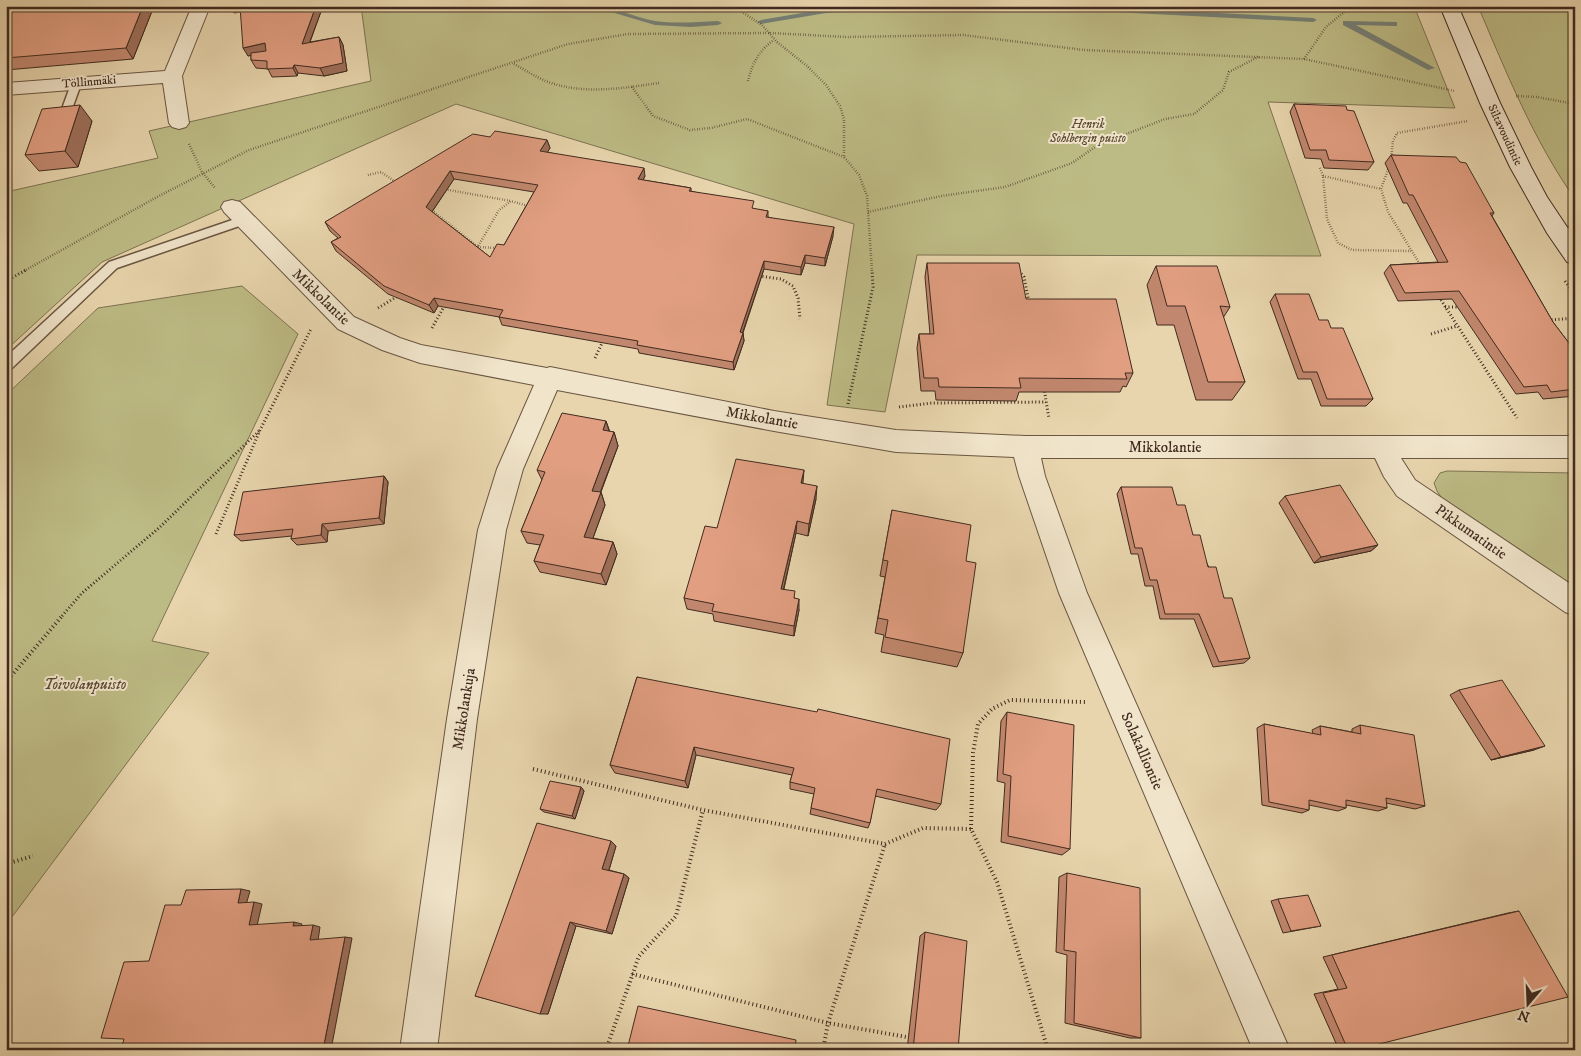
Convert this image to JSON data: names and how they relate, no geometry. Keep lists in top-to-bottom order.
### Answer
{
  "streets": {
    "street": [
      "Töllinmäki",
      "Siltavoudintie",
      "Mikkolantie",
      "Pikkumatintie",
      "Mikkolankuja",
      "Solakalliontie"
    ]
  },
  "crossings": [
    ["Mikkolantie", "Pikkumatintie"],
    ["Mikkolantie", "Mikkolankuja"],
    ["Mikkolantie", "Solakalliontie"]
  ],
  "parks": ["Henrik Sohlbergin puisto", "Toivolanpuisto"],
  "north": "bottom"
}
